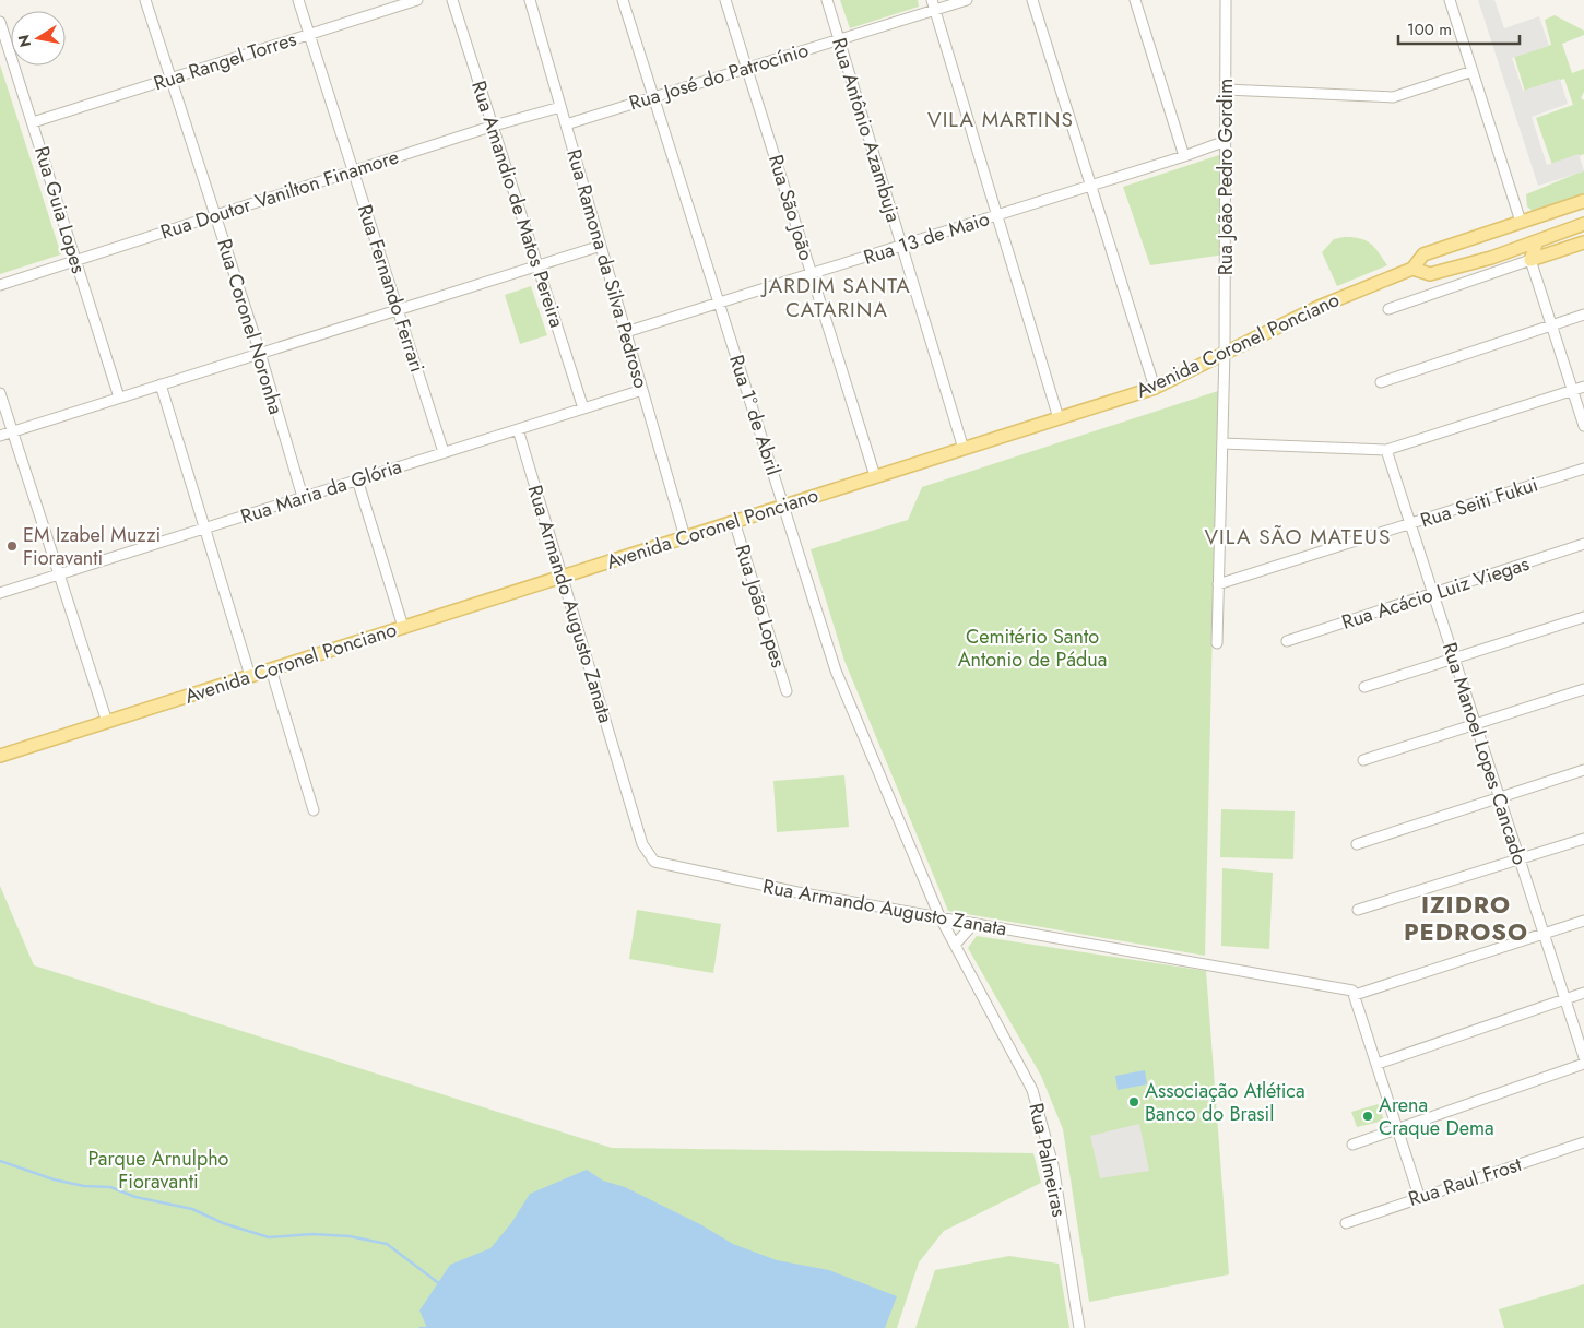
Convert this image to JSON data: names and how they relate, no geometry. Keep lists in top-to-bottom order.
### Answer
{
  "streets": {
    "main road": ["Avenida Coronel Ponciano"],
    "street": [
      "Rua Rangel Torres",
      "Rua José do Patrocínio",
      "Rua Antônio Azambuja",
      "Rua João Pedro Gordim",
      "Rua Doutor Vanilton Finamore",
      "Rua Amandio de Matos Pereira",
      "Rua São João",
      "Rua Guia Lopes",
      "Rua 13 de Maio",
      "Rua Ramona da Silva Pedroso",
      "Rua Fernando Ferrari",
      "Rua Coronel Noronha",
      "Rua 1º de Abril",
      "Rua Maria da Glória",
      "Rua Seiti Fukui",
      "Rua Acácio Luiz Viegas",
      "Rua Armando Augusto Zanata",
      "Rua João Lopes",
      "Rua Manoel Lopes Cancado",
      "Rua Palmeiras",
      "Rua Raul Frost"
    ]
  },
  "crossings": [
    ["Rua Rangel Torres", "Rua Guia Lopes"],
    ["Rua Rangel Torres", "Rua Fernando Ferrari"],
    ["Rua Rangel Torres", "Rua Coronel Noronha"],
    ["Rua José do Patrocínio", "Rua Antônio Azambuja"],
    ["Rua José do Patrocínio", "Rua São João"],
    ["Rua José do Patrocínio", "Rua Ramona da Silva Pedroso"],
    ["Rua José do Patrocínio", "Rua 1º de Abril"],
    ["Rua Antônio Azambuja", "Rua 13 de Maio"],
    ["Rua Antônio Azambuja", "Avenida Coronel Ponciano"],
    ["Rua João Pedro Gordim", "Rua 13 de Maio"],
    ["Rua João Pedro Gordim", "Avenida Coronel Ponciano"],
    ["Rua João Pedro Gordim", "Rua Seiti Fukui"],
    ["Rua Doutor Vanilton Finamore", "Rua Amandio de Matos Pereira"],
    ["Rua Doutor Vanilton Finamore", "Rua Guia Lopes"],
    ["Rua Doutor Vanilton Finamore", "Rua Ramona da Silva Pedroso"],
    ["Rua Doutor Vanilton Finamore", "Rua Fernando Ferrari"],
    ["Rua Doutor Vanilton Finamore", "Rua Coronel Noronha"],
    ["Rua Amandio de Matos Pereira", "Rua Maria da Glória"],
    ["Rua São João", "Rua 13 de Maio"],
    ["Rua São João", "Avenida Coronel Ponciano"],
    ["Rua 13 de Maio", "Rua Ramona da Silva Pedroso"],
    ["Rua 13 de Maio", "Rua 1º de Abril"],
    ["Rua Ramona da Silva Pedroso", "Avenida Coronel Ponciano"],
    ["Rua Ramona da Silva Pedroso", "Rua Maria da Glória"],
    ["Rua Fernando Ferrari", "Rua Maria da Glória"],
    ["Rua Coronel Noronha", "Rua Maria da Glória"],
    ["Avenida Coronel Ponciano", "Rua 1º de Abril"],
    ["Avenida Coronel Ponciano", "Rua Armando Augusto Zanata"],
    ["Avenida Coronel Ponciano", "Rua João Lopes"],
    ["Rua 1º de Abril", "Rua Armando Augusto Zanata"],
    ["Rua 1º de Abril", "Rua Palmeiras"],
    ["Rua Maria da Glória", "Rua Armando Augusto Zanata"],
    ["Rua Seiti Fukui", "Rua Manoel Lopes Cancado"],
    ["Rua Acácio Luiz Viegas", "Rua Manoel Lopes Cancado"],
    ["Rua Armando Augusto Zanata", "Rua Palmeiras"]
  ],
  "districts": [
    "VILA MARTINS",
    "JARDIM SANTA CATARINA",
    "VILA SÃO MATEUS",
    "IZIDRO PEDROSO"
  ],
  "parks": ["Cemitério Santo Antonio de Pádua", "Parque Arnulpho Fioravanti"],
  "places": ["EM Izabel Muzzi Fioravanti", "Associação Atlética Banco do Brasil", "Arena Craque Dema"],
  "scale_bar": "100 m",
  "north": "left"
}
